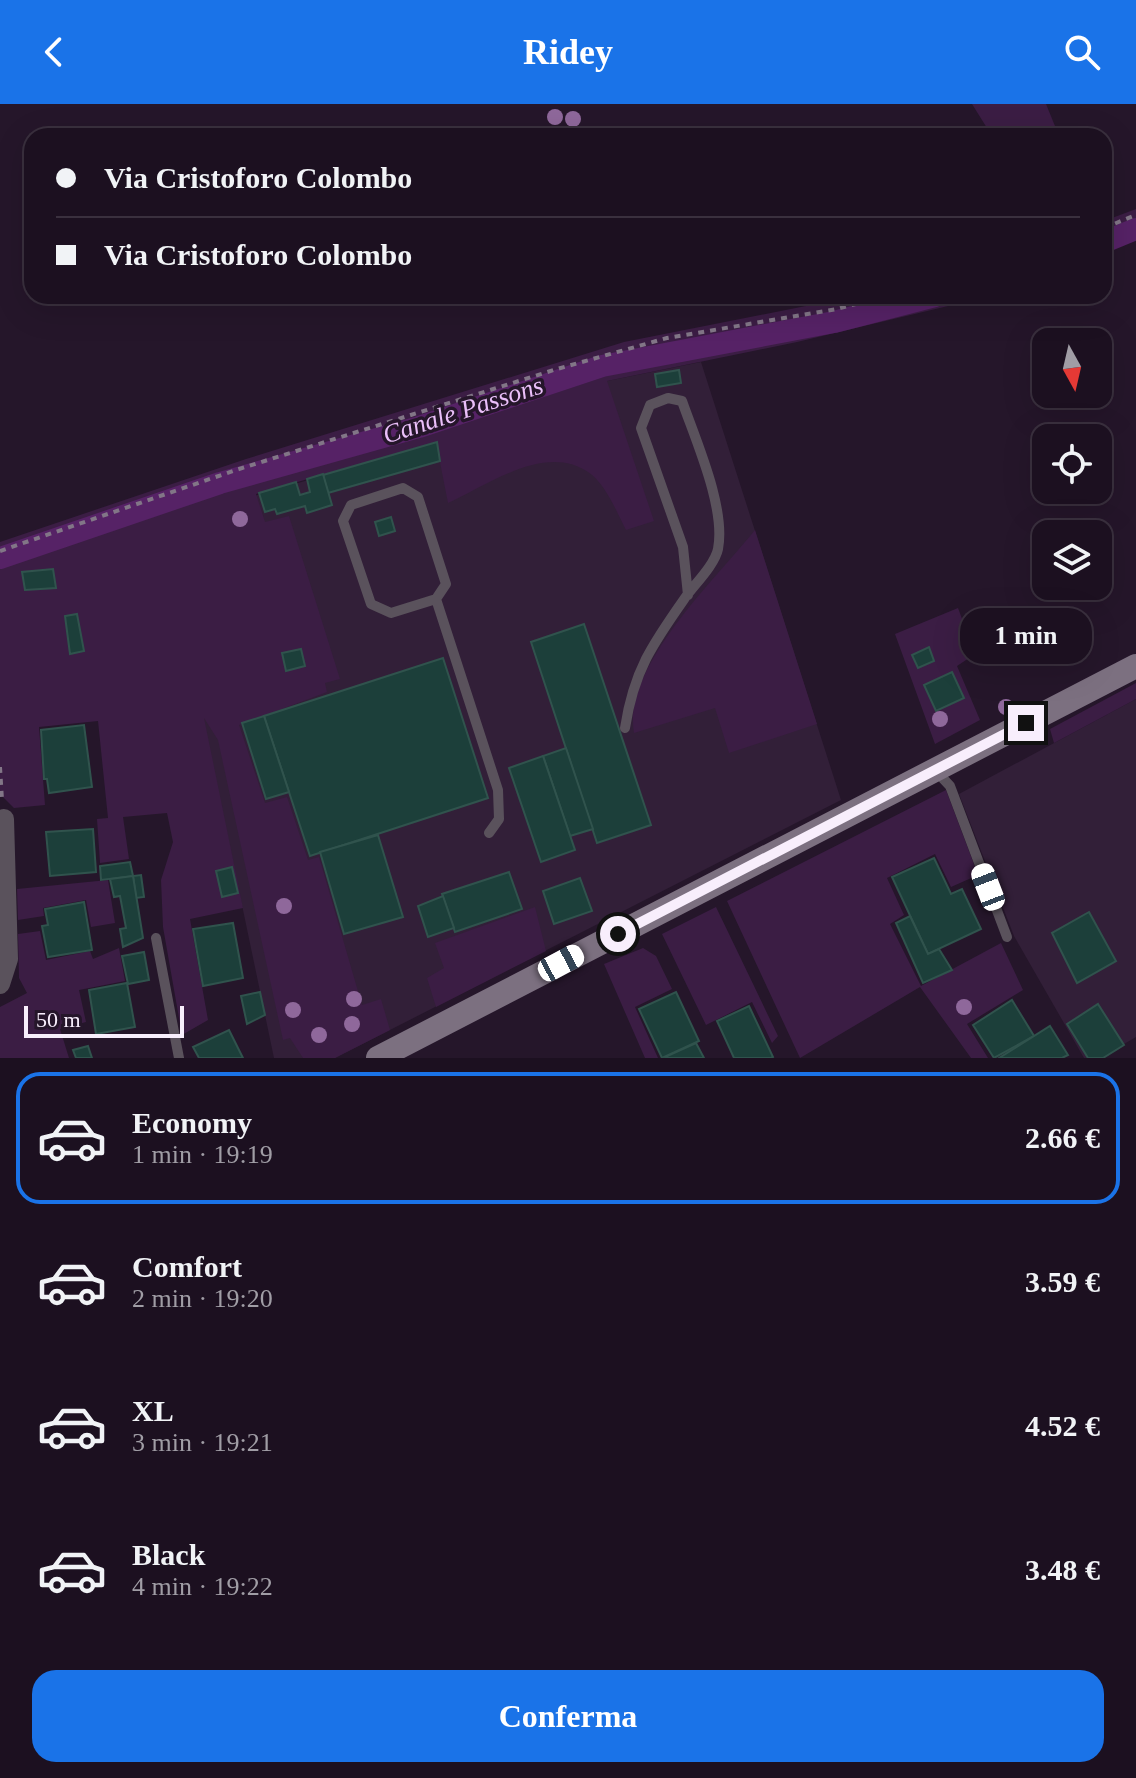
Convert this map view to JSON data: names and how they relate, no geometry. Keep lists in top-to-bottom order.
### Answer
{
  "water": ["Canale Passons"],
  "scale_bar": "50 m",
  "north": "bottom",
  "page": {
    "header": "Ridey",
    "banner": ["Via Cristoforo Colombo", "Via Cristoforo Colombo"],
    "bubble": "1 min",
    "scale": "50 m",
    "list": [
      {
        "name": "Economy",
        "note": "1 min · 19:19",
        "value": "2.66 €"
      },
      {
        "name": "Comfort",
        "note": "2 min · 19:20",
        "value": "3.59 €"
      },
      {
        "name": "XL",
        "note": "3 min · 19:21",
        "value": "4.52 €"
      },
      {
        "name": "Black",
        "note": "4 min · 19:22",
        "value": "3.48 €"
      }
    ],
    "buttons": "Conferma"
  }
}
